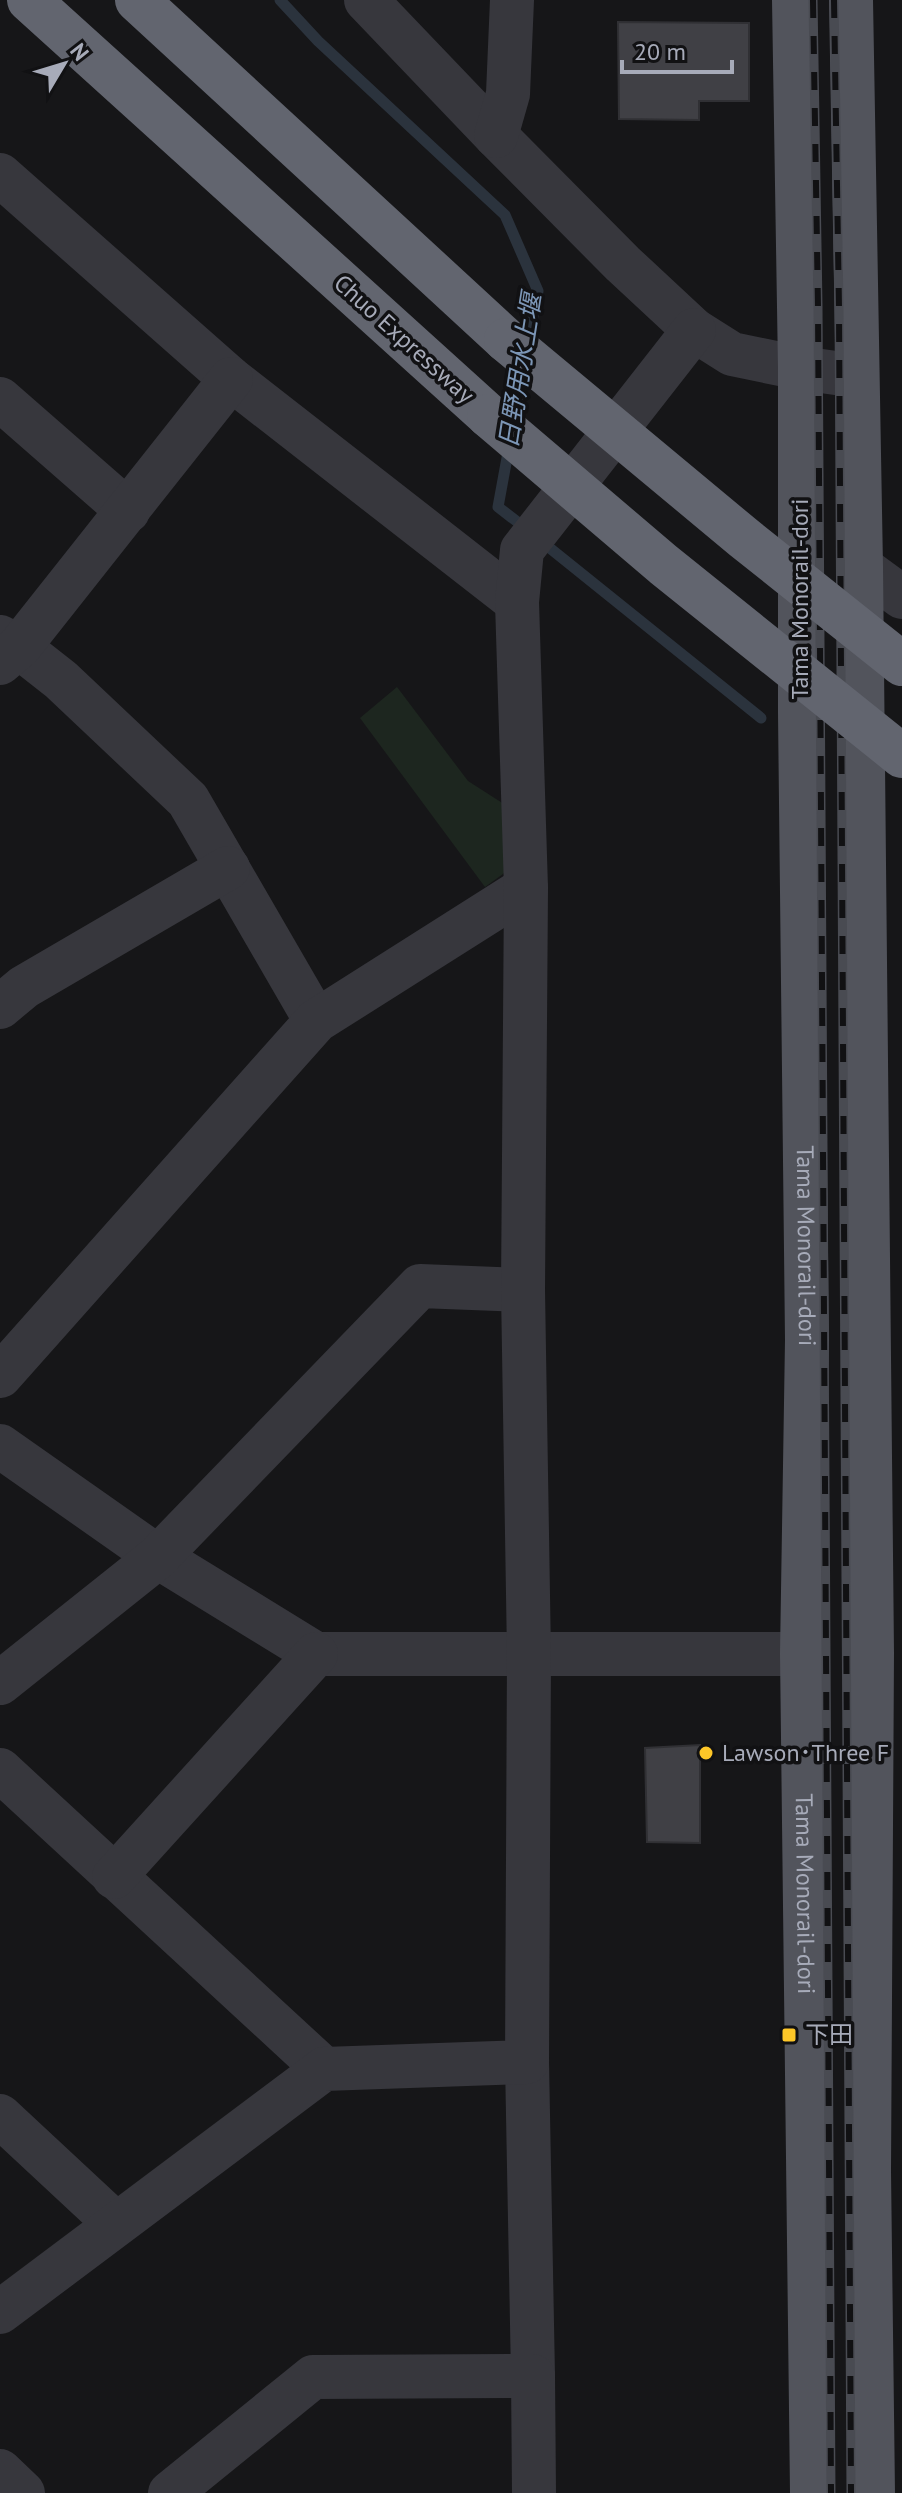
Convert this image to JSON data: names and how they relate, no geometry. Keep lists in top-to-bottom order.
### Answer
{
  "streets": {
    "highway": ["Chuo Expressway"],
    "main road": ["Tama Monorail-dori"]
  },
  "water": ["日野用水上堰"],
  "places": {
    "other": ["Lawson･Three F"],
    "transit": ["下田"]
  },
  "scale_bar": "20 m",
  "north": "top right"
}
